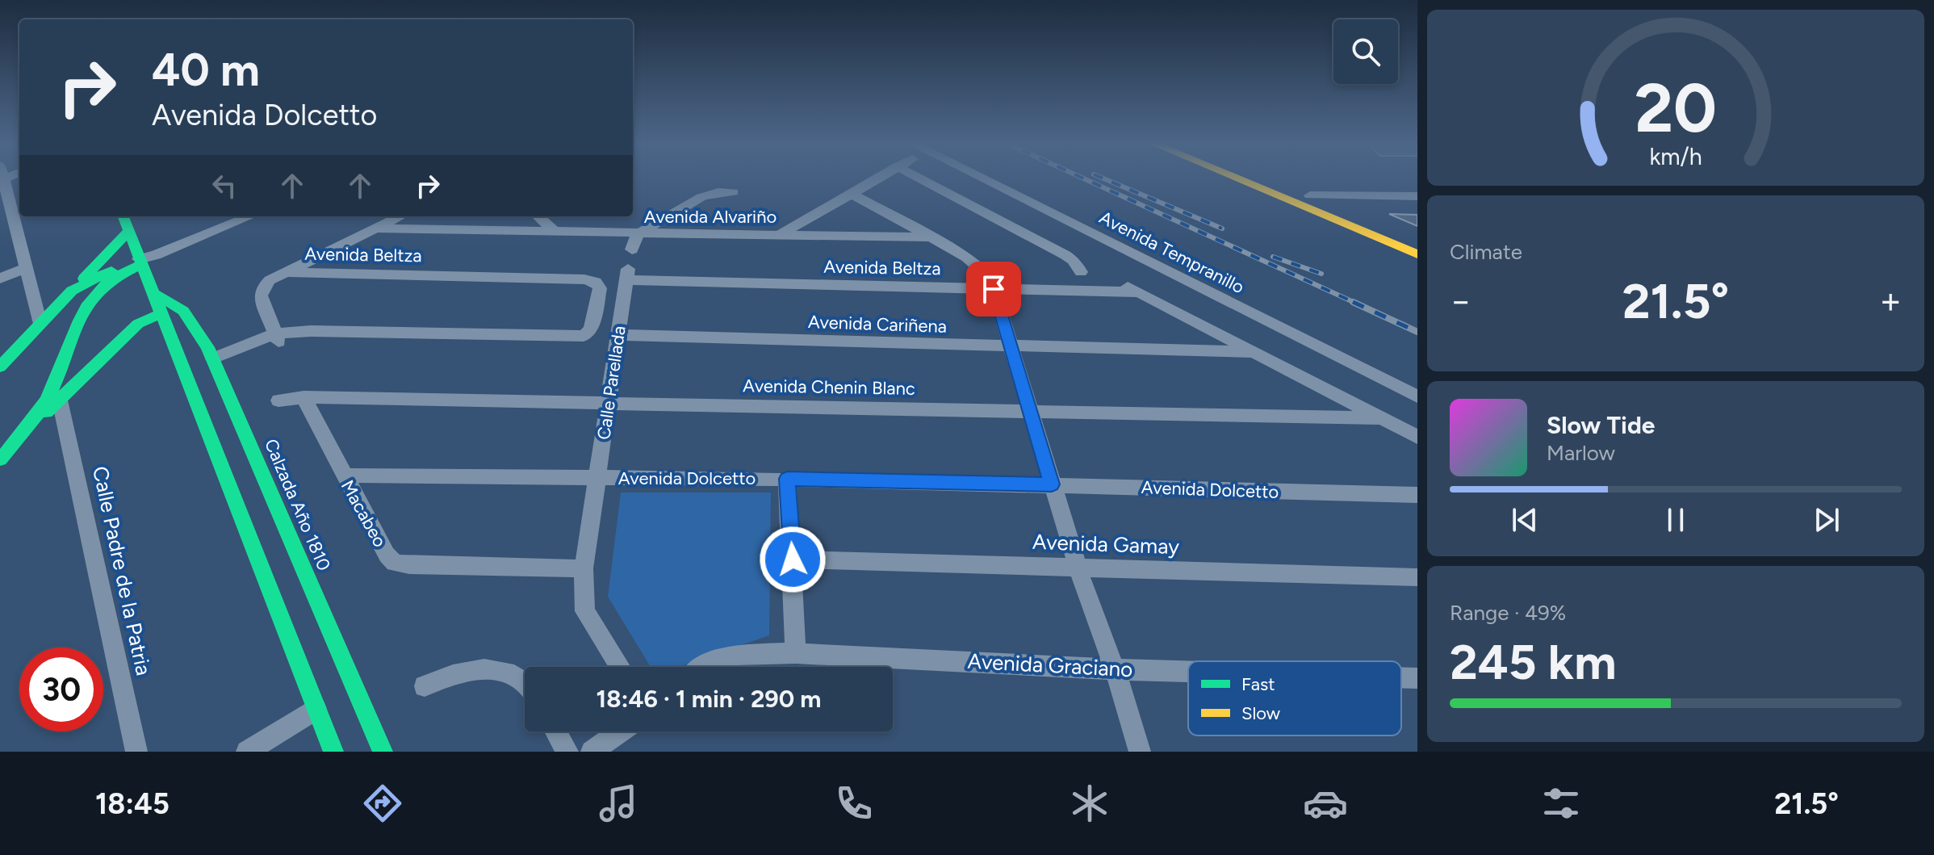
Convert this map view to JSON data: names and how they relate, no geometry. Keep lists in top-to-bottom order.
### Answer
{
  "streets": {
    "main road": ["Calzada Año 1810"],
    "street": [
      "Avenida Alvariño",
      "Avenida Tempranillo",
      "Avenida Beltza",
      "Avenida Cariñena",
      "Calle Parellada",
      "Avenida Chenin Blanc",
      "Avenida Dolcetto",
      "Macabeo",
      "Avenida Gamay",
      "Calle Padre de la Patria",
      "Avenida Graciano"
    ]
  },
  "crossings": [
    ["Avenida Beltza", "Calle Parellada"],
    ["Avenida Cariñena", "Calle Parellada"],
    ["Calle Parellada", "Avenida Chenin Blanc"],
    ["Calle Parellada", "Avenida Dolcetto"],
    ["Calle Parellada", "Macabeo"],
    ["Avenida Chenin Blanc", "Macabeo"],
    ["Avenida Dolcetto", "Macabeo"]
  ],
  "legend": ["Fast", "Slow"],
  "page": {
    "turn": ["40 m", "Avenida Dolcetto"],
    "tile": [
      "Climate",
      ["Range · 49%", "245 km"]
    ],
    "heat": ["−", "21.5°", "+"],
    "song": ["Slow Tide", "Marlow"],
    "limit": "30",
    "trip": "18:46 · 1 min · 290 m",
    "tabs": ["18:45", "21.5°"],
    "gauge": ["20", "km/h"]
  }
}
